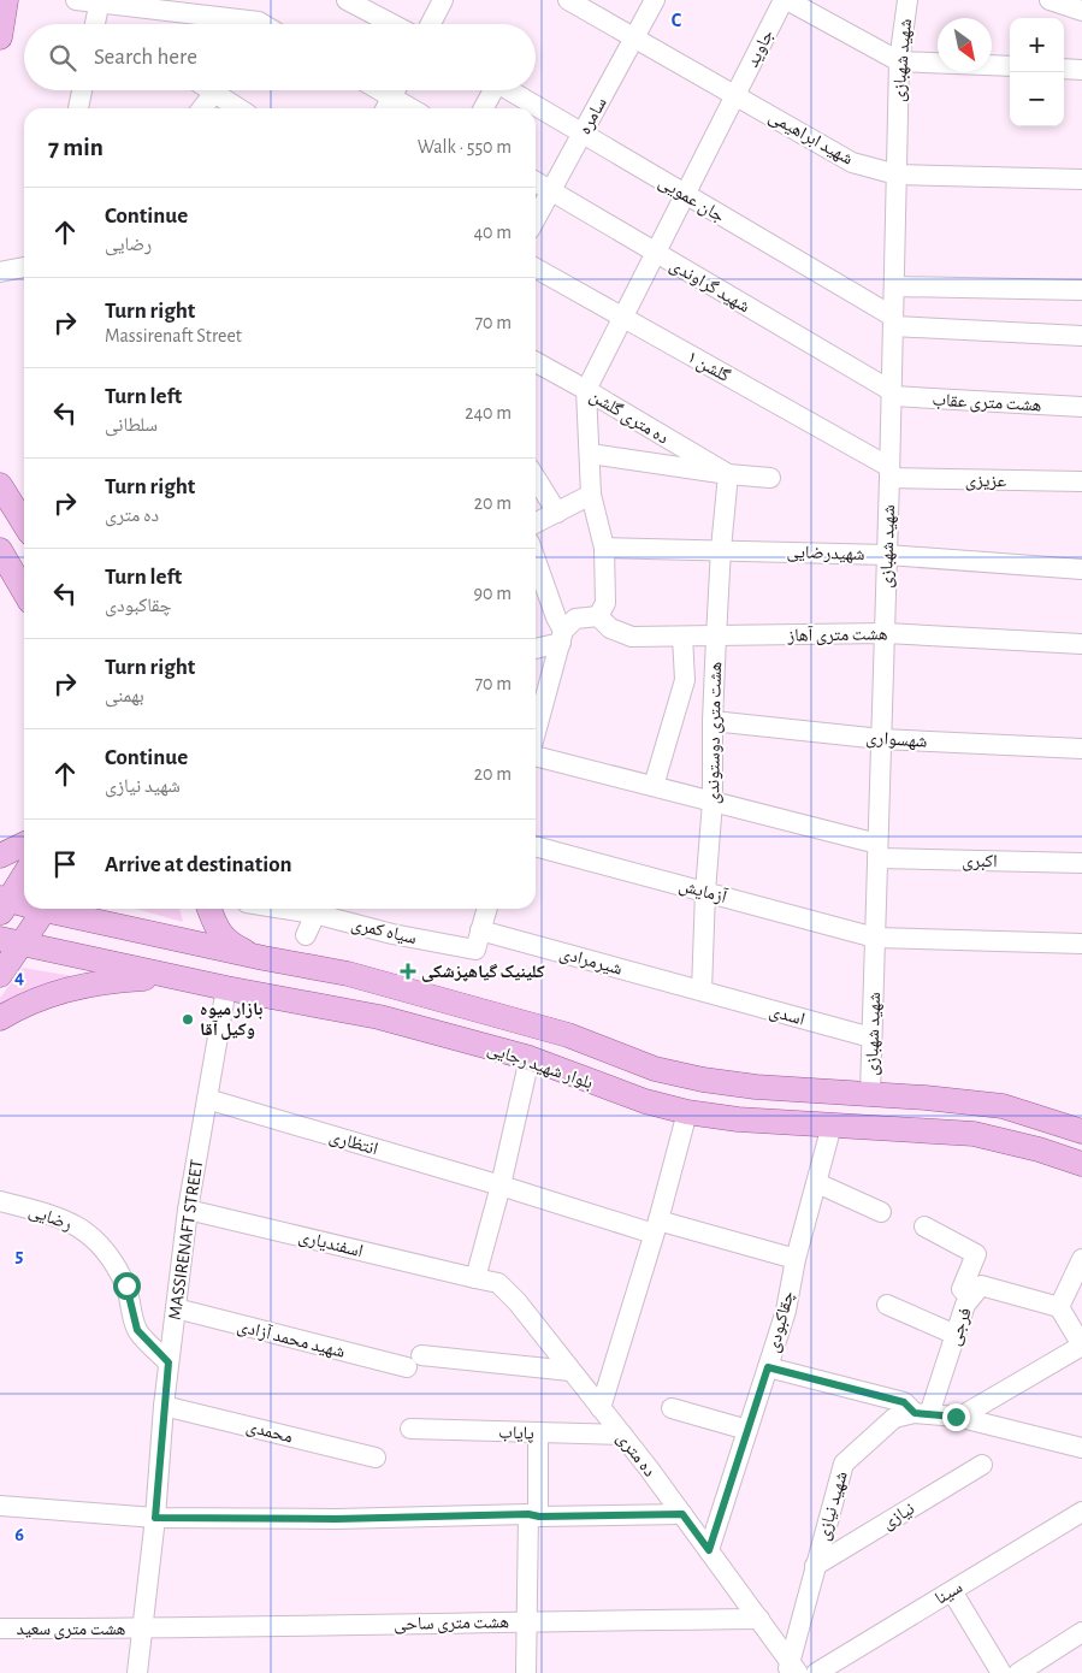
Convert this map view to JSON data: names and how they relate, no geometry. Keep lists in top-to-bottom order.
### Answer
{
  "streets": {
    "main road": ["بلوار شهید رجایی"],
    "street": [
      "جاوید",
      "شهید شهبازی",
      "سامره",
      "شهید ابراهیمی",
      "جان عمویی",
      "شهید گراوندی",
      "گلشن ۱",
      "هشت متری عقاب",
      "ده متری گلشن",
      "عزیزی",
      "شهیدرضایی",
      "هشت متری آهاز",
      "هشت متری دوستوندی",
      "شهسواری",
      "اکبری",
      "آزمایش",
      "سیاه کمری",
      "شیرمرادی",
      "اسدی",
      "انتظاری",
      "رضایی",
      "MASSIRENAFT STREET",
      "اسفندیاری",
      "چقاکبودی",
      "فرجی",
      "شهید محمد آزادی",
      "محمدی",
      "پایاب",
      "ده متری",
      "شهید نیازی",
      "نیازی",
      "سینا",
      "هشت متری ساحی",
      "هشت متری سعید"
    ]
  },
  "crossings": [
    ["جاوید", "شهید ابراهیمی"],
    ["جاوید", "جان عمویی"],
    ["جاوید", "شهید گراوندی"],
    ["جاوید", "گلشن ۱"],
    ["جاوید", "ده متری گلشن"],
    ["شهید شهبازی", "شهید ابراهیمی"],
    ["شهید شهبازی", "جان عمویی"],
    ["شهید شهبازی", "شهید گراوندی"],
    ["شهید شهبازی", "گلشن ۱"],
    ["شهید شهبازی", "هشت متری عقاب"],
    ["شهید شهبازی", "عزیزی"],
    ["شهید شهبازی", "شهیدرضایی"],
    ["شهید شهبازی", "هشت متری آهاز"],
    ["شهید شهبازی", "شهسواری"],
    ["شهید شهبازی", "اکبری"],
    ["شهید شهبازی", "آزمایش"],
    ["شهید شهبازی", "اسدی"],
    ["شهید شهبازی", "بلوار شهید رجایی"],
    ["سامره", "شهید ابراهیمی"],
    ["سامره", "جان عمویی"],
    ["سامره", "شهید گراوندی"],
    ["شهید گراوندی", "هشت متری عقاب"],
    ["گلشن ۱", "عزیزی"],
    ["ده متری گلشن", "هشت متری دوستوندی"],
    ["شهیدرضایی", "هشت متری دوستوندی"],
    ["هشت متری آهاز", "هشت متری دوستوندی"],
    ["هشت متری دوستوندی", "شهسواری"],
    ["هشت متری دوستوندی", "اکبری"],
    ["هشت متری دوستوندی", "آزمایش"],
    ["هشت متری دوستوندی", "شیرمرادی"],
    ["هشت متری دوستوندی", "اسدی"],
    ["سیاه کمری", "شیرمرادی"],
    ["شیرمرادی", "اسدی"],
    ["بلوار شهید رجایی", "MASSIRENAFT STREET"],
    ["بلوار شهید رجایی", "چقاکبودی"],
    ["انتظاری", "MASSIRENAFT STREET"],
    ["انتظاری", "چقاکبودی"],
    ["رضایی", "MASSIRENAFT STREET"],
    ["MASSIRENAFT STREET", "اسفندیاری"],
    ["MASSIRENAFT STREET", "شهید محمد آزادی"],
    ["MASSIRENAFT STREET", "محمدی"],
    ["MASSIRENAFT STREET", "هشت متری ساحی"],
    ["MASSIRENAFT STREET", "هشت متری سعید"],
    ["اسفندیاری", "ده متری"],
    ["چقاکبودی", "ده متری"],
    ["فرجی", "شهید نیازی"],
    ["شهید محمد آزادی", "ده متری"],
    ["پایاب", "ده متری"],
    ["ده متری", "شهید نیازی"],
    ["ده متری", "هشت متری ساحی"],
    ["شهید نیازی", "نیازی"],
    ["هشت متری ساحی", "هشت متری سعید"]
  ],
  "places": {
    "health": ["کلینیک گیاهپزشکی"],
    "other": ["بازار میوه وکیل آقا"]
  },
  "north": "bottom right",
  "page": {
    "map_buttons": ["+", "−"],
    "search": "Search here",
    "heading": ["7 min", "Walk · 550 m"],
    "list": [
      ["Continue", "رضایی", "40 m"],
      ["Turn right", "Massirenaft Street", "70 m"],
      ["Turn left", "سلطانی", "240 m"],
      ["Turn right", "ده متری", "20 m"],
      ["Turn left", "چقاکبودی", "90 m"],
      ["Turn right", "بهمنی", "70 m"],
      ["Continue", "شهید نیازی", "20 m"],
      "Arrive at destination"
    ]
  },
  "grid": {
    "columns": ["C"],
    "rows": ["4", "5", "6"]
  }
}
